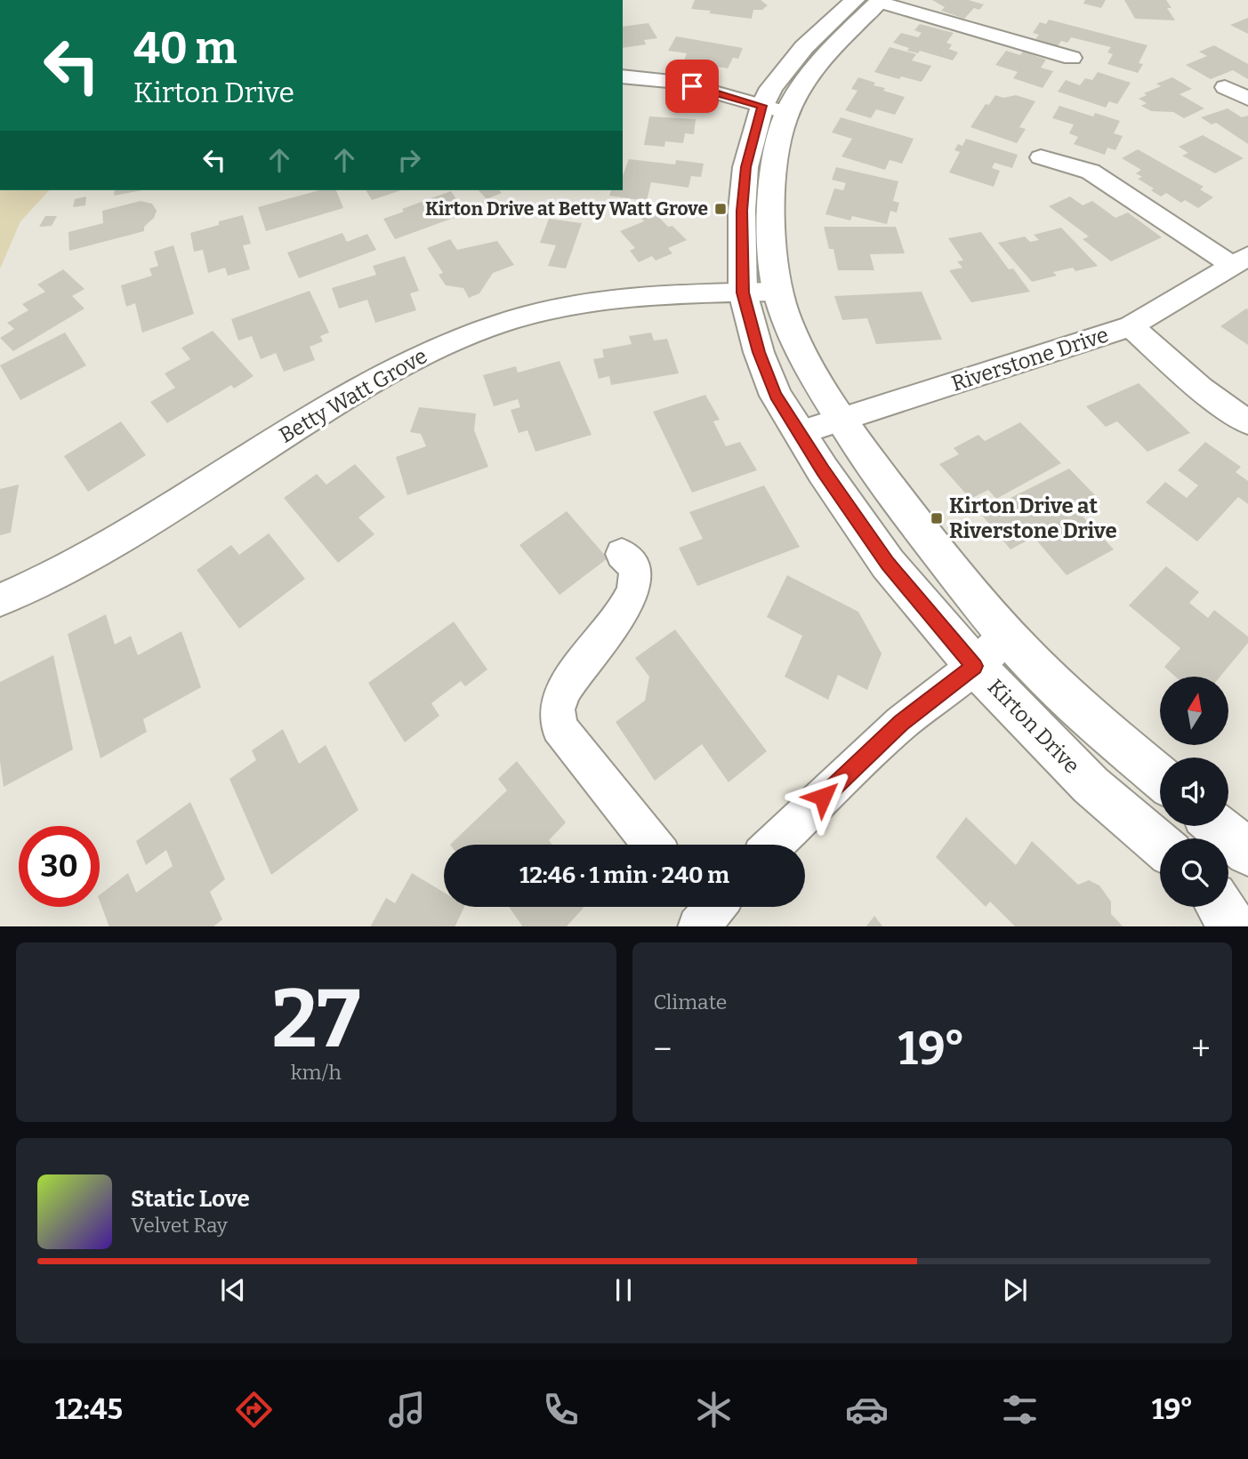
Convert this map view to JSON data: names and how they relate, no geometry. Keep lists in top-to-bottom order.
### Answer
{
  "streets": {
    "street": ["Riverstone Drive", "Betty Watt Grove", "Kirton Drive"]
  },
  "crossings": [
    ["Riverstone Drive", "Kirton Drive"],
    ["Betty Watt Grove", "Kirton Drive"]
  ],
  "places": {
    "transit": ["Kirton Drive at Betty Watt Grove", "Kirton Drive at Riverstone Drive"]
  },
  "north": "top",
  "page": {
    "turn": ["40 m", "Kirton Drive"],
    "limit": "30",
    "trip": "12:46 · 1 min · 240 m",
    "tile": [
      ["27", "km/h"],
      "Climate"
    ],
    "heat": ["−", "19°", "+"],
    "song": ["Static Love", "Velvet Ray"],
    "tabs": ["12:45", "19°"]
  }
}
